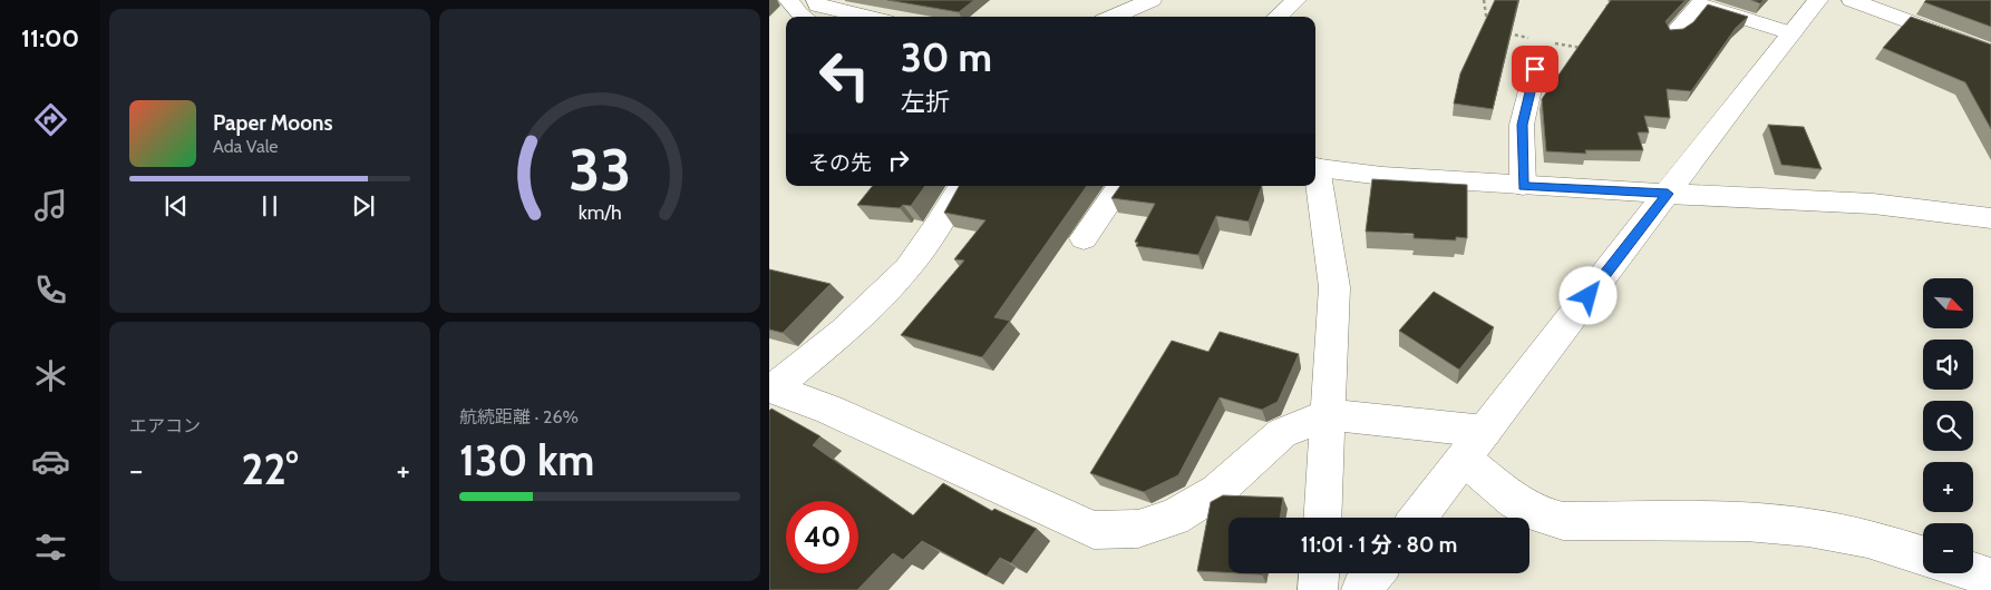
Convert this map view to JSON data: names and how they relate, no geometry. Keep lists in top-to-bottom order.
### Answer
{
  "north": "bottom right",
  "page": {
    "tabs": "11:00",
    "turn": ["30 m", "左折"],
    "song": ["Paper Moons", "Ada Vale"],
    "then": "その先",
    "map_buttons": ["+", "−"],
    "tile": [
      "エアコン",
      ["航続距離 · 26%", "130 km"]
    ],
    "heat": ["−", "22°", "+"],
    "limit": "40",
    "trip": "11:01 · 1 分 · 80 m",
    "gauge": ["33", "km/h"]
  }
}
